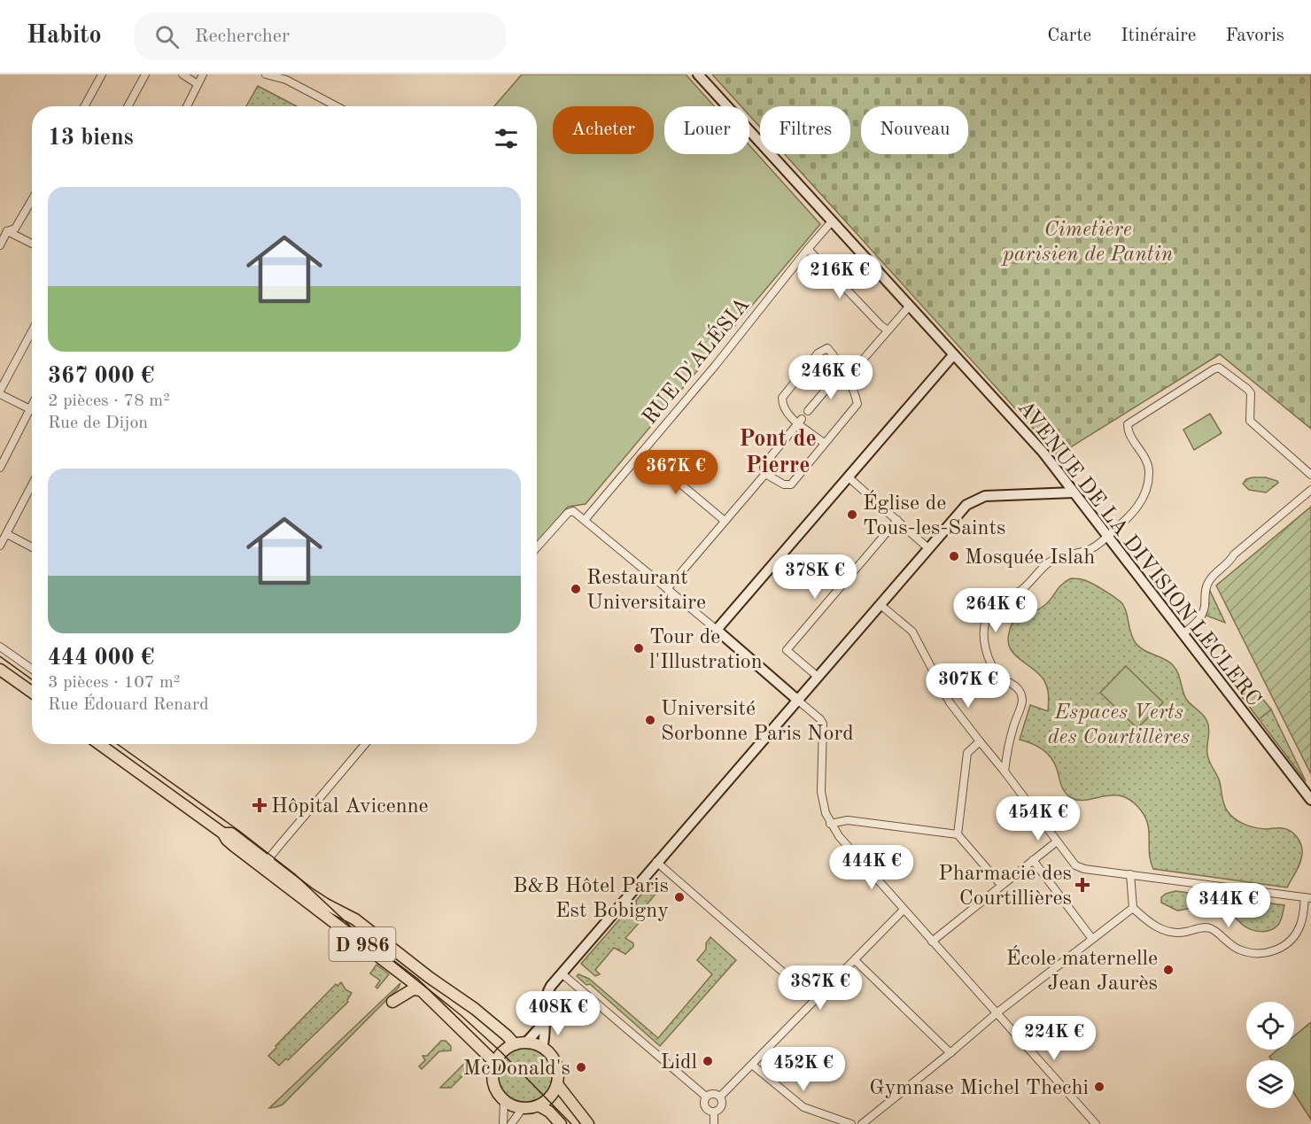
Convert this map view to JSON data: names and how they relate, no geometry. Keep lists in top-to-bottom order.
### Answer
{
  "streets": {
    "main road": ["D 986"],
    "street": ["RUE D'ALÉSIA", "AVENUE DE LA DIVISION LECLERC"]
  },
  "crossings": [
    ["RUE D'ALÉSIA", "AVENUE DE LA DIVISION LECLERC"]
  ],
  "districts": ["Pont de Pierre"],
  "parks": ["Cimetière parisien de Pantin", "Espaces Verts des Courtillères"],
  "places": {
    "other": [
      "Église de Tous-les-Saints",
      "Mosquée Islah",
      "Restaurant Universitaire",
      "Tour de l'Illustration",
      "Université Sorbonne Paris Nord",
      "B&B Hôtel Paris Est Bobigny",
      "École maternelle Jean Jaurès",
      "Lidl",
      "McDonald's",
      "Gymnase Michel Thechi"
    ],
    "health": ["Hôpital Avicenne", "Pharmacie des Courtillières"]
  },
  "page": {
    "header": "Habito",
    "search": "Rechercher",
    "nav": ["Carte", "Itinéraire", "Favoris"],
    "chip": [
      "Acheter",
      "Louer",
      "Filtres",
      "Nouveau"
    ],
    "heading": "13 biens",
    "list": [
      {
        "name": "367 000 €",
        "note": "2 pièces · 78 m² · Rue de Dijon"
      },
      {
        "name": "444 000 €",
        "note": "3 pièces · 107 m² · Rue Édouard Renard"
      }
    ],
    "price": [
      "216K €",
      "246K €",
      "367K €",
      "378K €",
      "264K €",
      "307K €",
      "454K €",
      "444K €",
      "344K €",
      "387K €",
      "408K €",
      "224K €",
      "452K €"
    ]
  }
}
